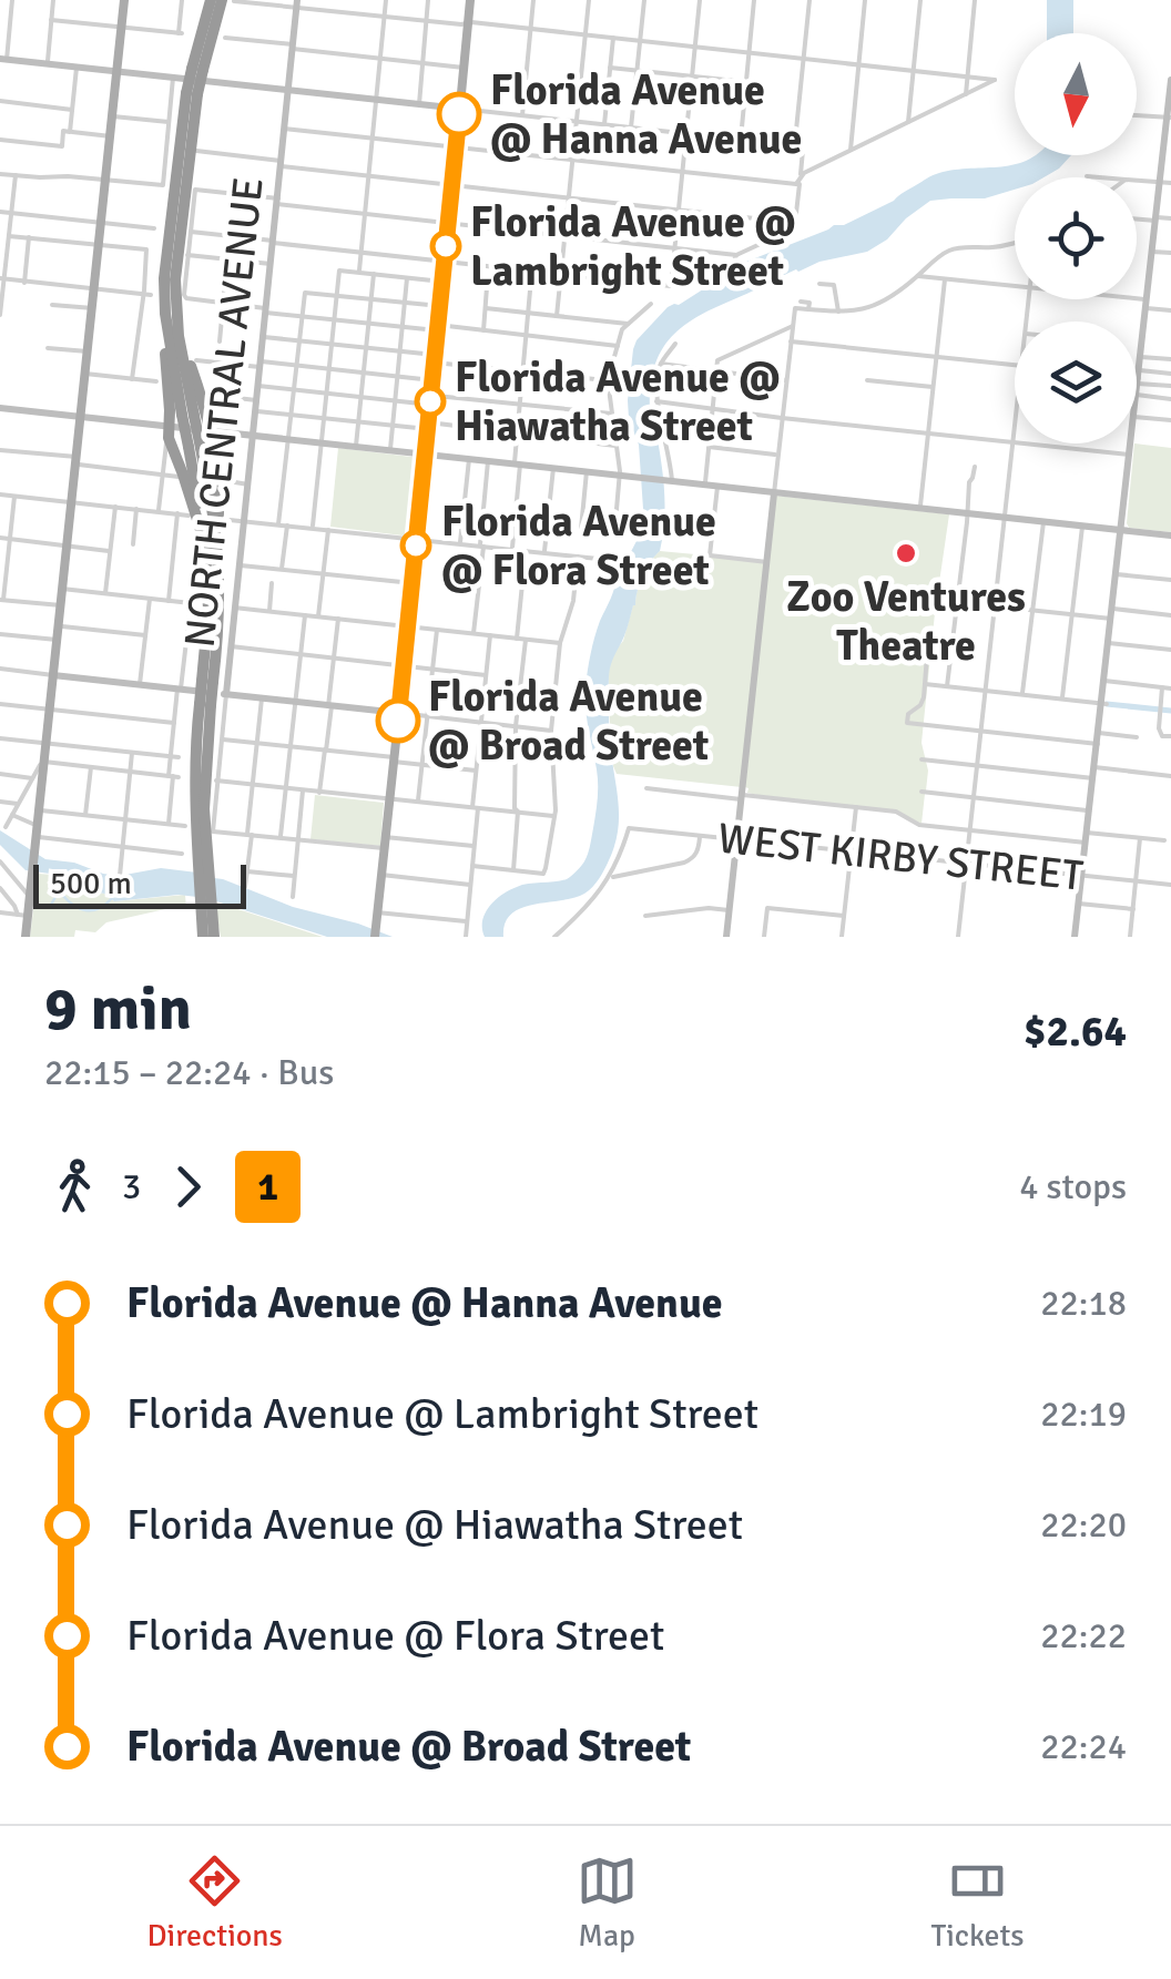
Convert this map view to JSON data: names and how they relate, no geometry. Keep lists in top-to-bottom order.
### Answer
{
  "streets": {
    "street": ["NORTH CENTRAL AVENUE", "WEST KIRBY STREET"]
  },
  "places": [
    "Florida Avenue @ Hanna Avenue",
    "Florida Avenue @ Lambright Street",
    "Florida Avenue @ Hiawatha Street",
    "Florida Avenue @ Flora Street",
    "Zoo Ventures Theatre",
    "Florida Avenue @ Broad Street"
  ],
  "lines": ["bus line 1"],
  "scale_bar": "500 m",
  "north": "bottom",
  "page": {
    "scale": "500 m",
    "heading": ["9 min", "22:15 – 22:24 · Bus", "$2.64"],
    "legs": ["3", "1", "4 stops"],
    "list": [
      {
        "name": "Florida Avenue @ Hanna Avenue",
        "value": "22:18"
      },
      {
        "name": "Florida Avenue @ Lambright Street",
        "value": "22:19"
      },
      {
        "name": "Florida Avenue @ Hiawatha Street",
        "value": "22:20"
      },
      {
        "name": "Florida Avenue @ Flora Street",
        "value": "22:22"
      },
      {
        "name": "Florida Avenue @ Broad Street",
        "value": "22:24"
      }
    ],
    "tabs": ["Directions", "Map", "Tickets"]
  }
}
